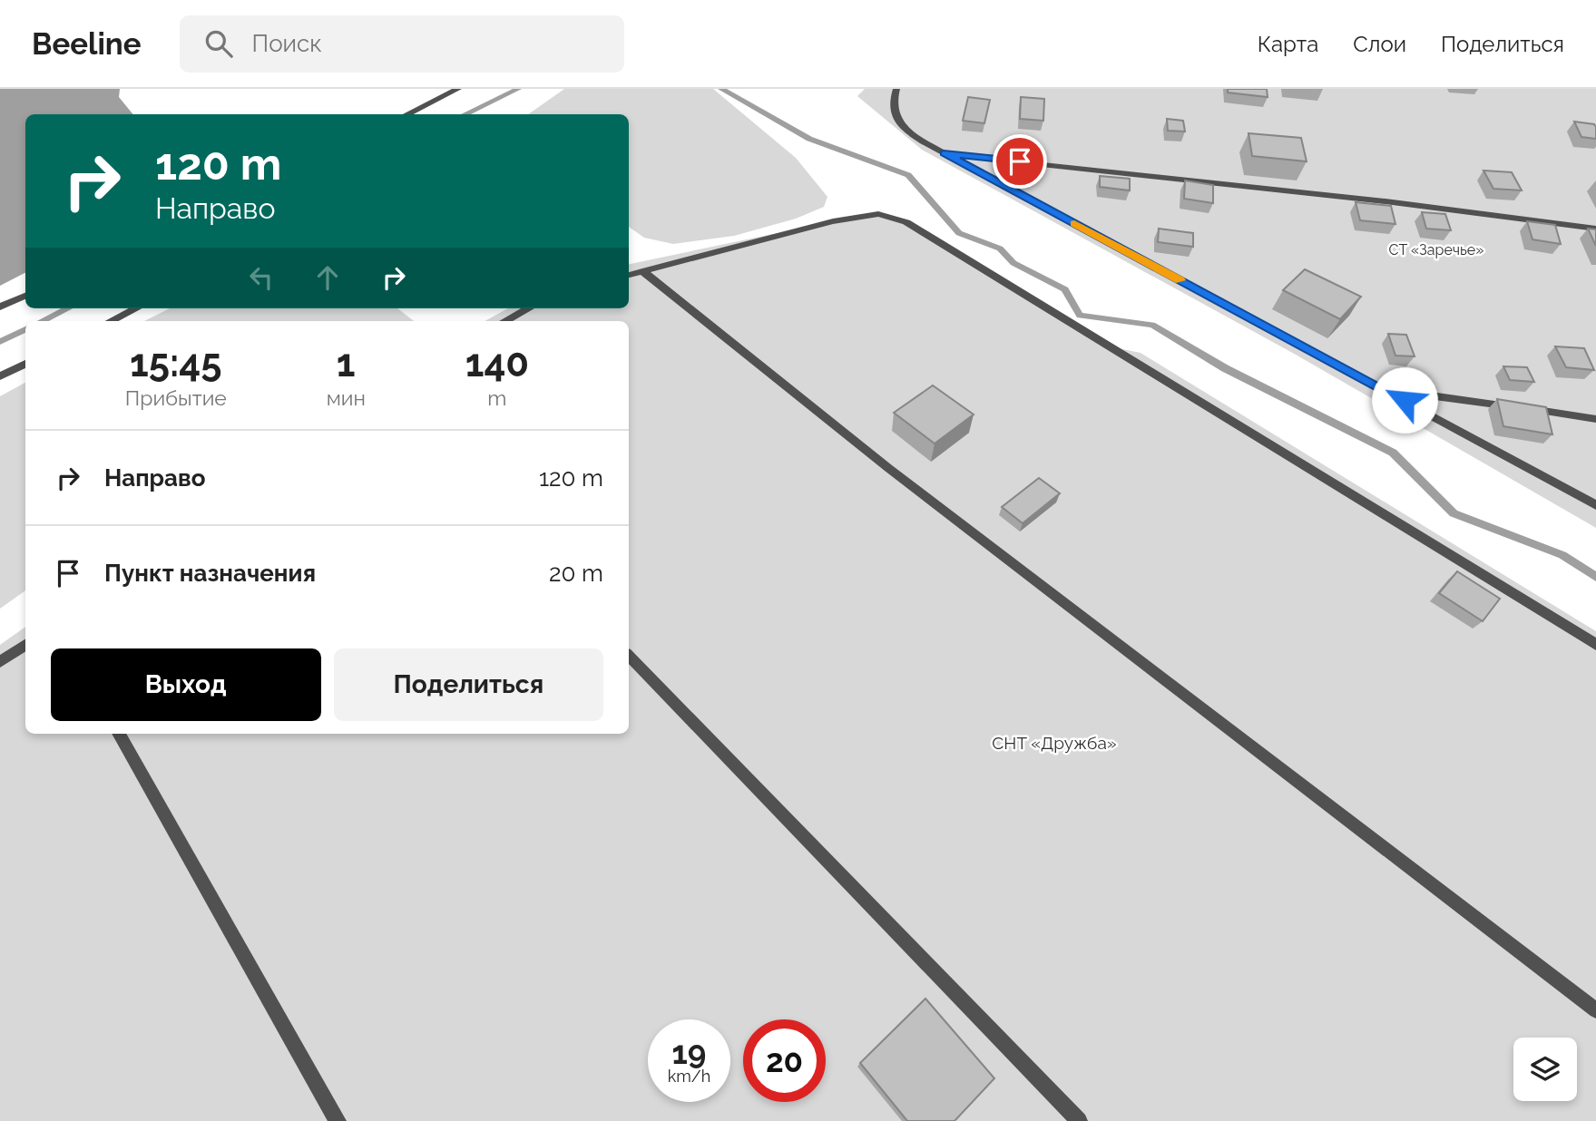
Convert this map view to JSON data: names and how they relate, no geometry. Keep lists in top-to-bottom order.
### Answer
{
  "parks": ["СТ «Заречье»", "СНТ «Дружба»"],
  "page": {
    "header": "Beeline",
    "search": "Поиск",
    "nav": ["Карта", "Слои", "Поделиться"],
    "turn": ["120 m", "Направо"],
    "eta": [
      "15:45",
      "Прибытие",
      "1",
      "мин",
      "140",
      "m"
    ],
    "list": [
      {
        "name": "Направо",
        "value": "120 m"
      },
      {
        "name": "Пункт назначения",
        "value": "20 m"
      }
    ],
    "buttons": ["Выход", "Поделиться"],
    "speed": "19 km/h",
    "limit": "20"
  }
}
